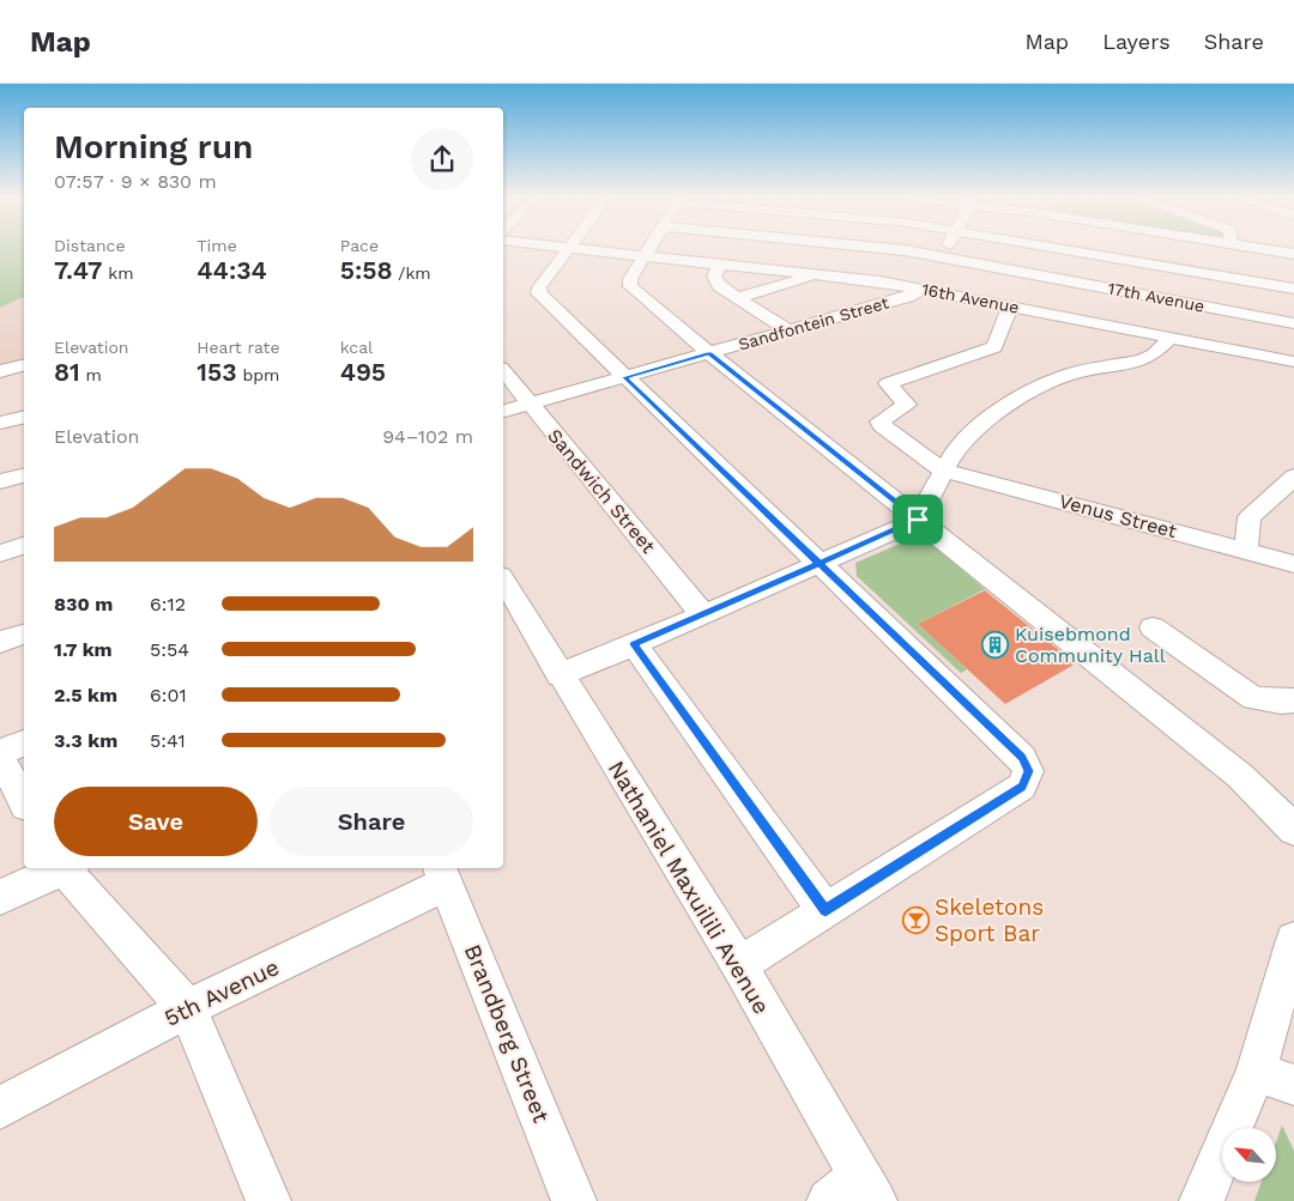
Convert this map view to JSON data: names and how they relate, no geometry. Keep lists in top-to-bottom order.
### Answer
{
  "streets": {
    "street": [
      "17th Avenue",
      "16th Avenue",
      "Sandfontein Street",
      "Sandwich Street",
      "Venus Street",
      "Nathaniel Maxuilili Avenue",
      "5th Avenue",
      "Brandberg Street"
    ]
  },
  "crossings": [
    ["16th Avenue", "Sandfontein Street"],
    ["Sandfontein Street", "Sandwich Street"],
    ["5th Avenue", "Brandberg Street"]
  ],
  "places": {
    "building": ["Kuisebmond Community Hall"],
    "bar": ["Skeletons Sport Bar"]
  },
  "north": "top left",
  "page": {
    "header": "Map",
    "nav": ["Map", "Layers", "Share"],
    "heading": ["Morning run", "07:57 · 9 × 830 m"],
    "stats": [
      ["Distance", "7.47 km"],
      ["Time", "44:34"],
      ["Pace", "5:58 /km"],
      ["Elevation", "81 m"],
      ["Heart rate", "153 bpm"],
      ["kcal", "495"]
    ],
    "chart": ["Elevation", "94–102 m"],
    "list": [
      {
        "name": "830 m",
        "note": "6:12"
      },
      {
        "name": "1.7 km",
        "note": "5:54"
      },
      {
        "name": "2.5 km",
        "note": "6:01"
      },
      {
        "name": "3.3 km",
        "note": "5:41"
      }
    ],
    "buttons": ["Save", "Share"]
  }
}
